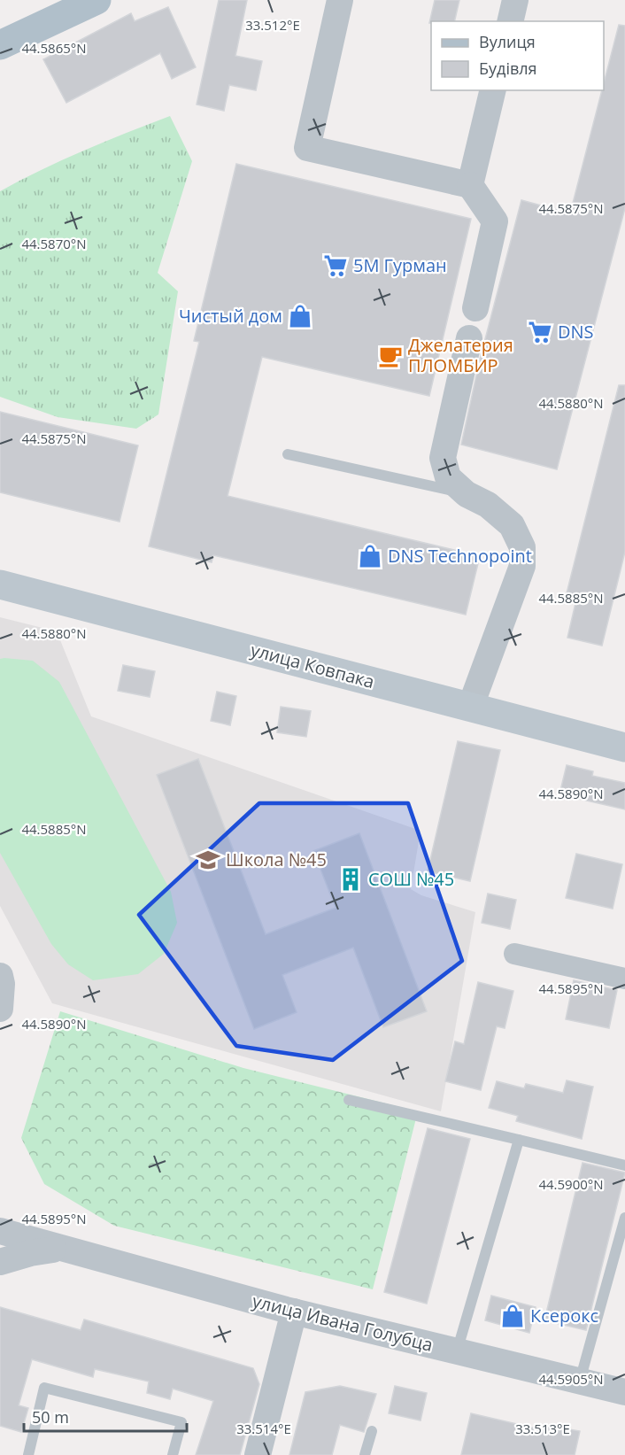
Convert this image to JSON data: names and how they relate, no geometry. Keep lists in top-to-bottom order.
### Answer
{
  "streets": {
    "main road": ["улица Ковпака"],
    "street": ["улица Ивана Голубца"]
  },
  "places": {
    "supermarket": ["5М Гурман", "DNS"],
    "shop": ["Чистый дом", "DNS Technopoint", "Ксерокс"],
    "cafe": ["Джелатерия ПЛОМБИР"],
    "school or university": ["Школа №45"],
    "building": ["СОШ №45"]
  },
  "legend": ["Вулиця", "Будівля"],
  "scale_bar": "50 m",
  "coordinates": [
    "33.512°E",
    "44.5865°N",
    "44.5875°N",
    "44.5870°N",
    "44.5880°N",
    "44.5885°N",
    "44.5890°N",
    "44.5895°N",
    "44.5900°N",
    "44.5905°N",
    "33.514°E",
    "33.513°E"
  ]
}
